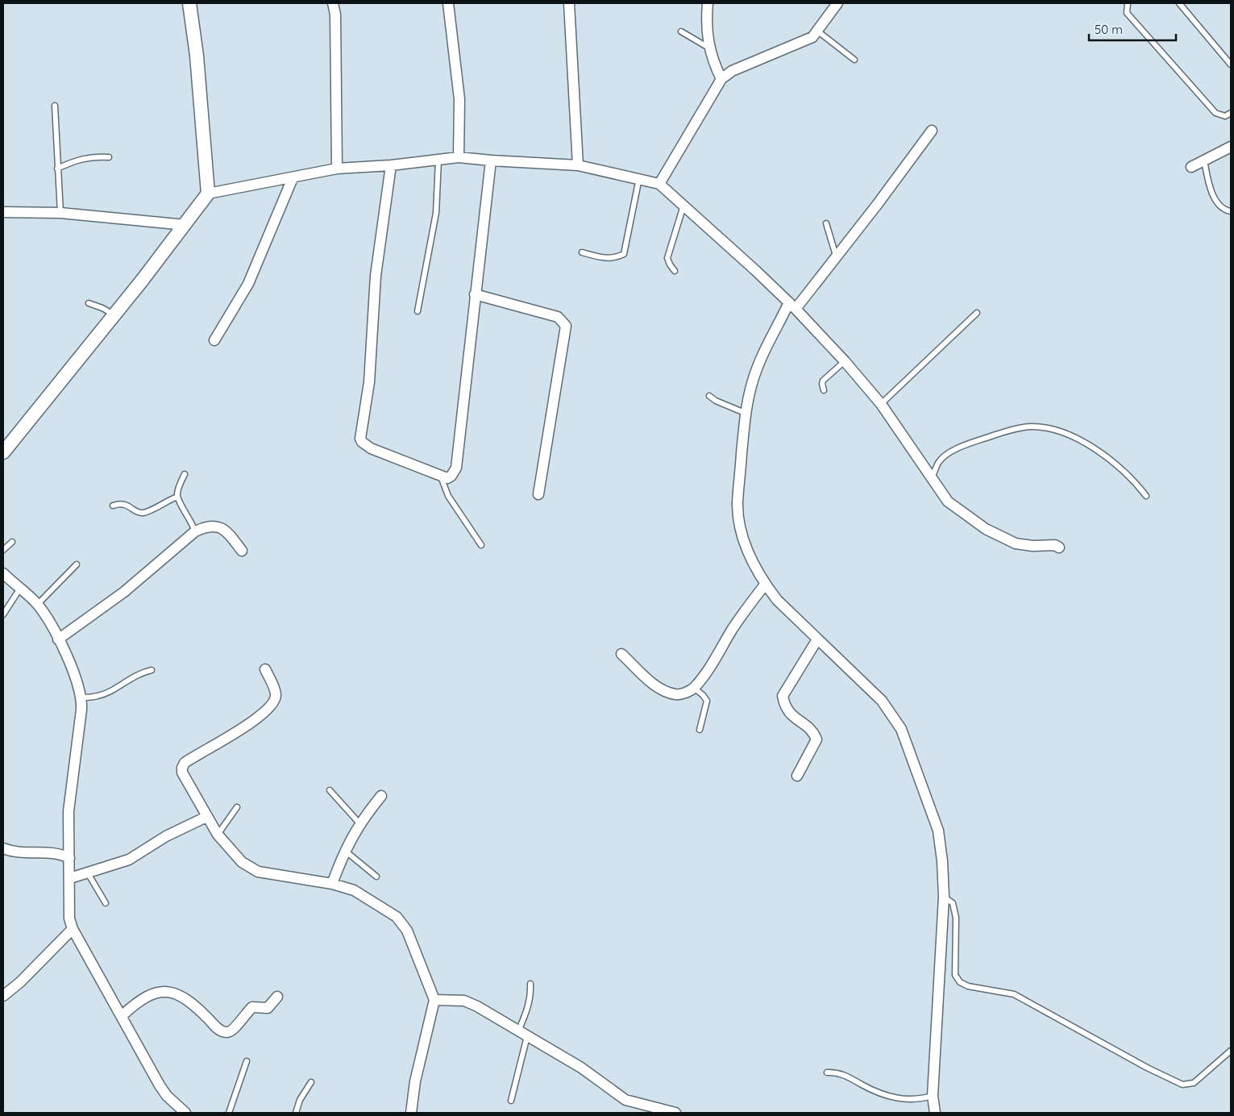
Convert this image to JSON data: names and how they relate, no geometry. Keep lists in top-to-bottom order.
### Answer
{
  "scale_bar": "50 m"
}
